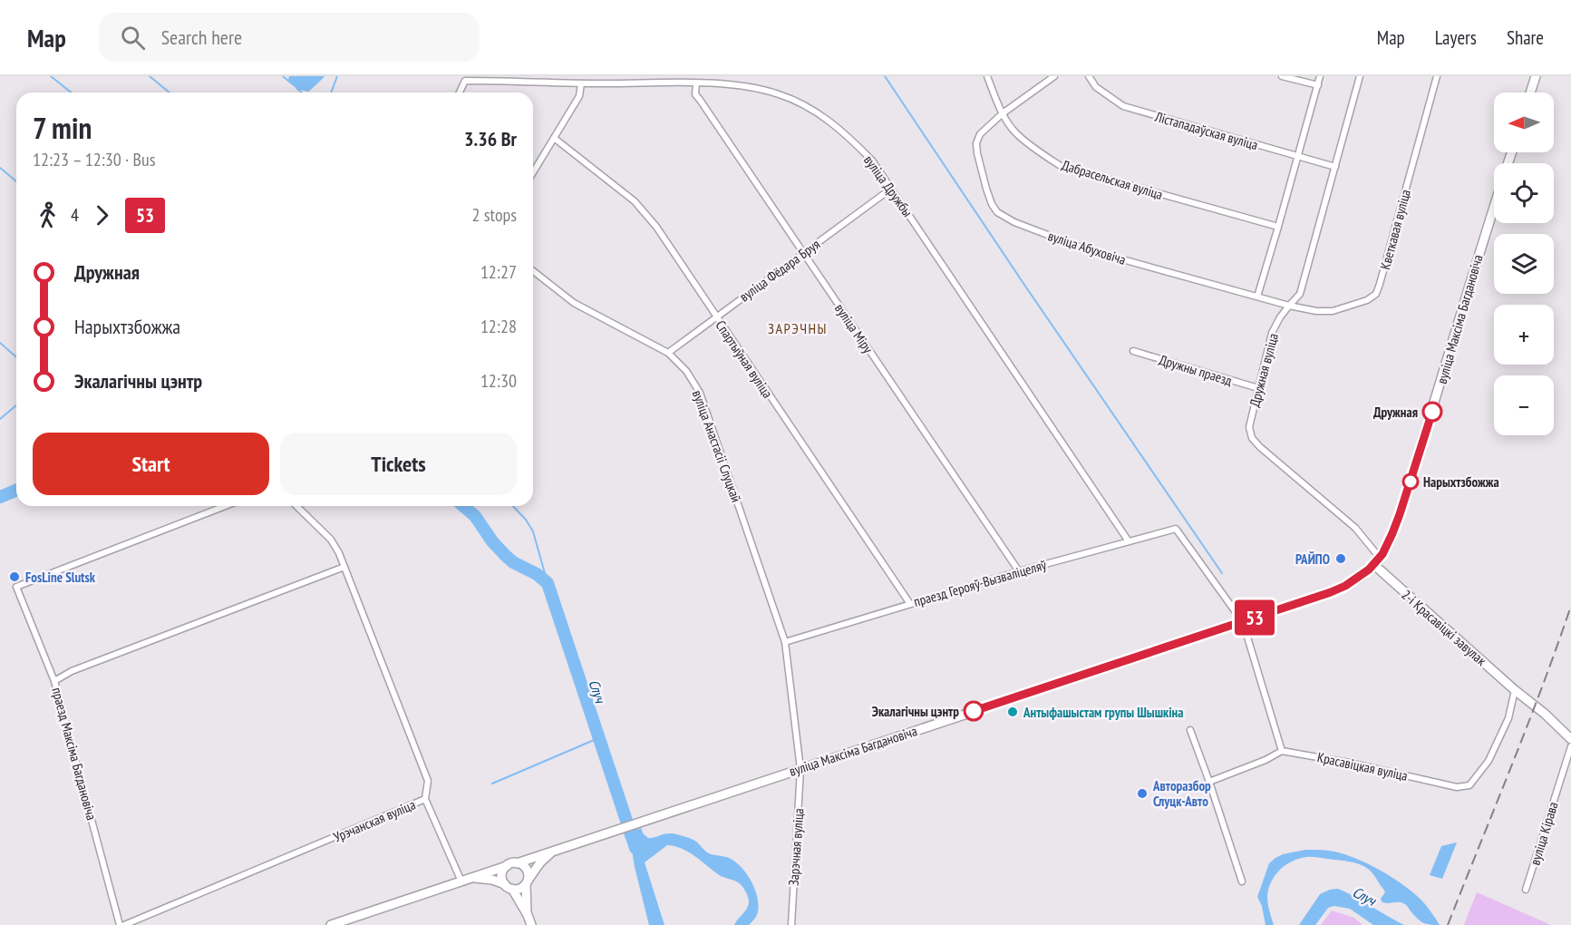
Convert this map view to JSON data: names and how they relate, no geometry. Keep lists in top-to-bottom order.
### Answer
{
  "streets": {
    "main road": ["вуліца Максіма Багдановіча", "2-і Красавіцкі завулак"],
    "street": [
      "Лістападаўская вуліца",
      "Дабрасельская вуліца",
      "вуліца Дружбы",
      "Кветкавая вуліца",
      "вуліца Абуховіча",
      "вуліца Фёдара Бруя",
      "вуліца Міру",
      "Спартыўная вуліца",
      "Дружны праезд",
      "Дружная вуліца",
      "вуліца Анастасіі Слуцкай",
      "праезд Герояў-Вызваліцеляў",
      "праезд Максіма Багдановіча",
      "Красавіцкая вуліца",
      "Урэчанская вуліца",
      "вуліца Кірава",
      "Зарэчная вуліца"
    ]
  },
  "crossings": [
    ["Лістападаўская вуліца", "Дружная вуліца"],
    ["Дабрасельская вуліца", "вуліца Абуховіча"],
    ["вуліца Дружбы", "вуліца Фёдара Бруя"],
    ["вуліца Дружбы", "вуліца Міру"],
    ["вуліца Дружбы", "праезд Герояў-Вызваліцеляў"],
    ["Кветкавая вуліца", "вуліца Абуховіча"],
    ["Кветкавая вуліца", "Дружная вуліца"],
    ["вуліца Абуховіча", "Дружная вуліца"],
    ["вуліца Фёдара Бруя", "вуліца Міру"],
    ["вуліца Фёдара Бруя", "Спартыўная вуліца"],
    ["вуліца Фёдара Бруя", "вуліца Анастасіі Слуцкай"],
    ["вуліца Максіма Багдановіча", "Дружная вуліца"],
    ["вуліца Максіма Багдановіча", "вуліца Анастасіі Слуцкай"],
    ["вуліца Максіма Багдановіча", "праезд Герояў-Вызваліцеляў"],
    ["вуліца Максіма Багдановіча", "2-і Красавіцкі завулак"],
    ["вуліца Максіма Багдановіча", "Зарэчная вуліца"],
    ["вуліца Міру", "праезд Герояў-Вызваліцеляў"],
    ["Спартыўная вуліца", "праезд Герояў-Вызваліцеляў"],
    ["Дружны праезд", "Дружная вуліца"],
    ["Дружная вуліца", "2-і Красавіцкі завулак"],
    ["вуліца Анастасіі Слуцкай", "праезд Герояў-Вызваліцеляў"],
    ["вуліца Анастасіі Слуцкай", "Зарэчная вуліца"],
    ["2-і Красавіцкі завулак", "Красавіцкая вуліца"]
  ],
  "districts": ["ЗАРЭЧНЫ"],
  "water": ["Случ"],
  "places": [
    "Дружная",
    "Нарыхтзбожжа",
    "РАЙПО",
    "FosLine Slutsk",
    "Экалагічны цэнтр",
    "Антыфашыстам групы Шышкіна",
    "Авторазбор Слуцк-Авто"
  ],
  "lines": ["bus line 53"],
  "north": "left",
  "page": {
    "header": "Map",
    "search": "Search here",
    "nav": ["Map", "Layers", "Share"],
    "on_map": "53",
    "map_buttons": ["+", "−"],
    "heading": ["7 min", "12:23 – 12:30 · Bus", "3.36 Br"],
    "legs": ["4", "53", "2 stops"],
    "list": [
      {
        "name": "Дружная",
        "value": "12:27"
      },
      {
        "name": "Нарыхтзбожжа",
        "value": "12:28"
      },
      {
        "name": "Экалагічны цэнтр",
        "value": "12:30"
      }
    ],
    "buttons": ["Start", "Tickets"]
  }
}
